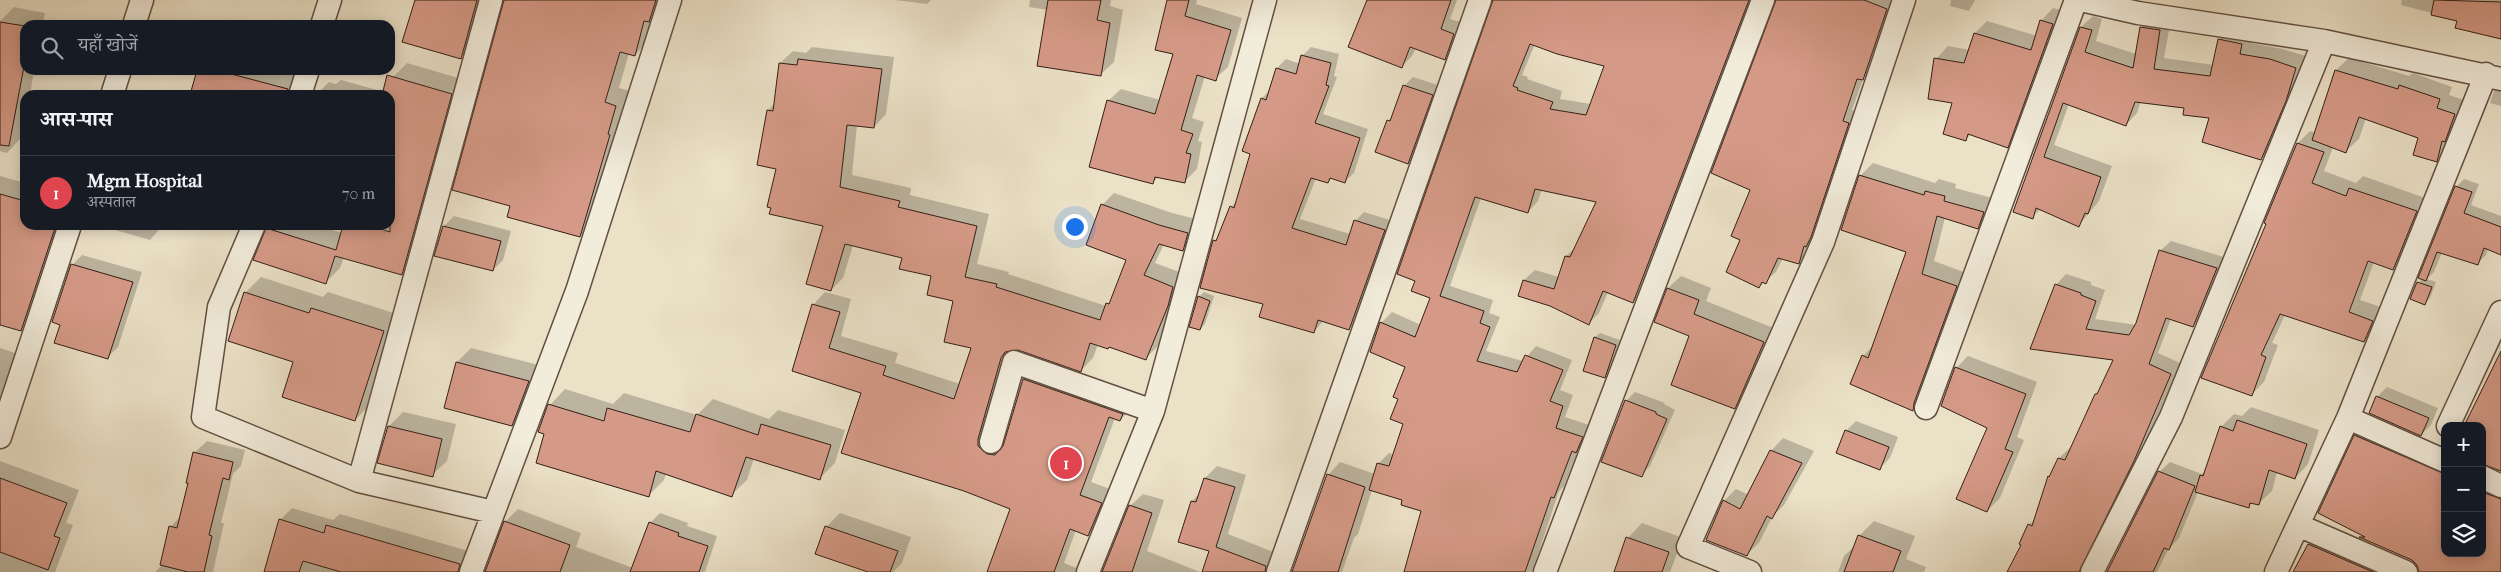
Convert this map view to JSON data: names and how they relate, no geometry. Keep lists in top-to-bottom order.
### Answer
{
  "page": {
    "search": "यहाँ खोजें",
    "heading": "आस-पास",
    "list": [
      {
        "mark": "1",
        "name": "Mgm Hospital",
        "note": "अस्पताल",
        "value": "70 m"
      }
    ],
    "map_buttons": ["+", "−"],
    "pins": "1"
  }
}
